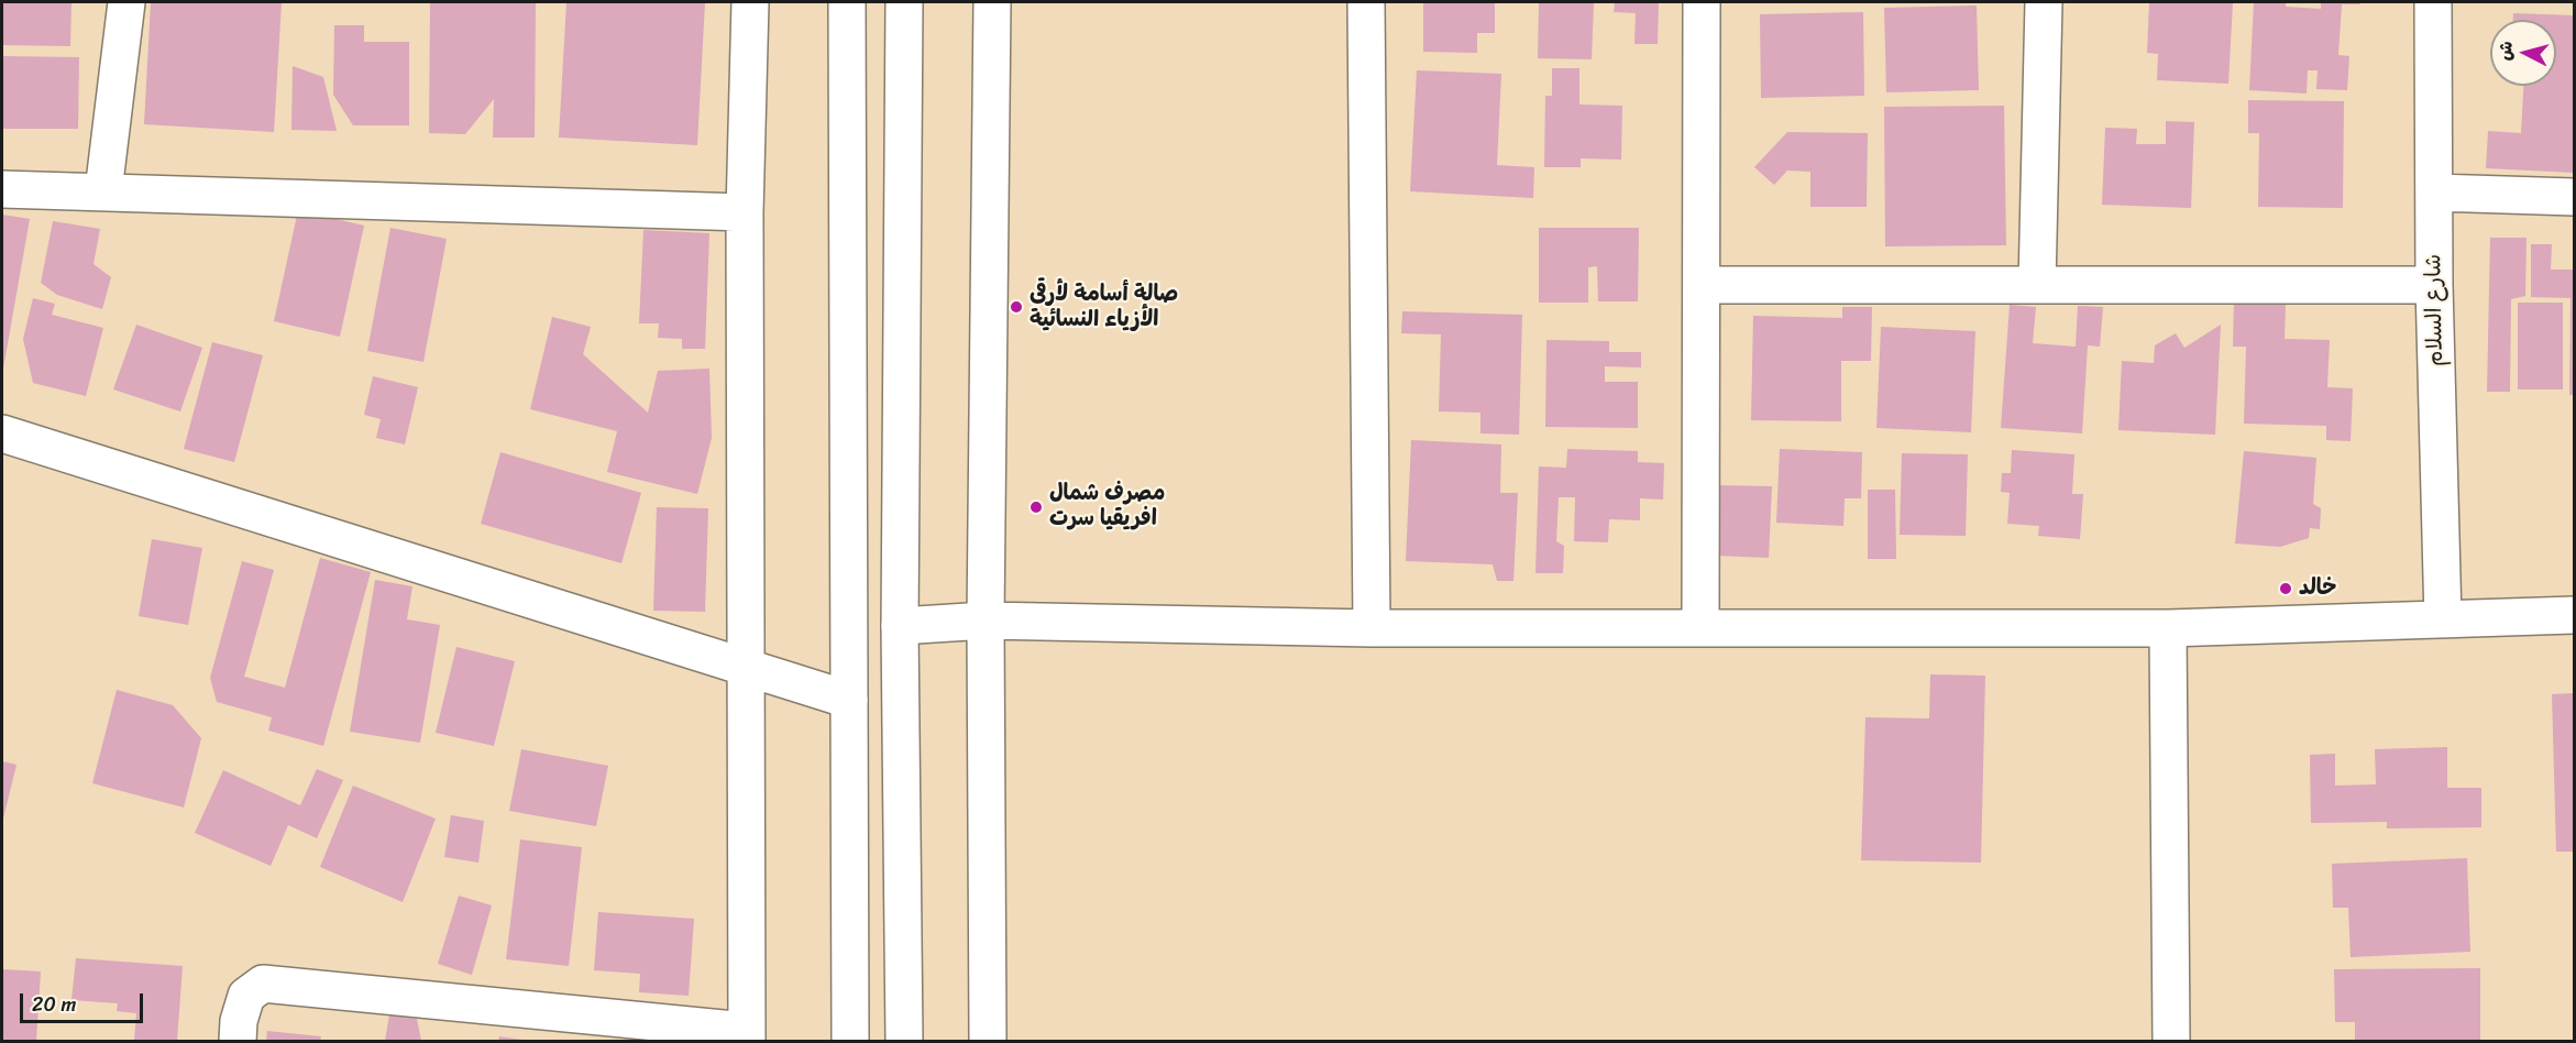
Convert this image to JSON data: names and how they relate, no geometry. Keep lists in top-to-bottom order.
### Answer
{
  "streets": {
    "main road": ["شارع السلام"]
  },
  "places": ["صالة أسامة لأرقى الأزياء النسائية", "مصرف شمال افريقيا سرت", "خالد"],
  "scale_bar": "20 m",
  "north": "left"
}
